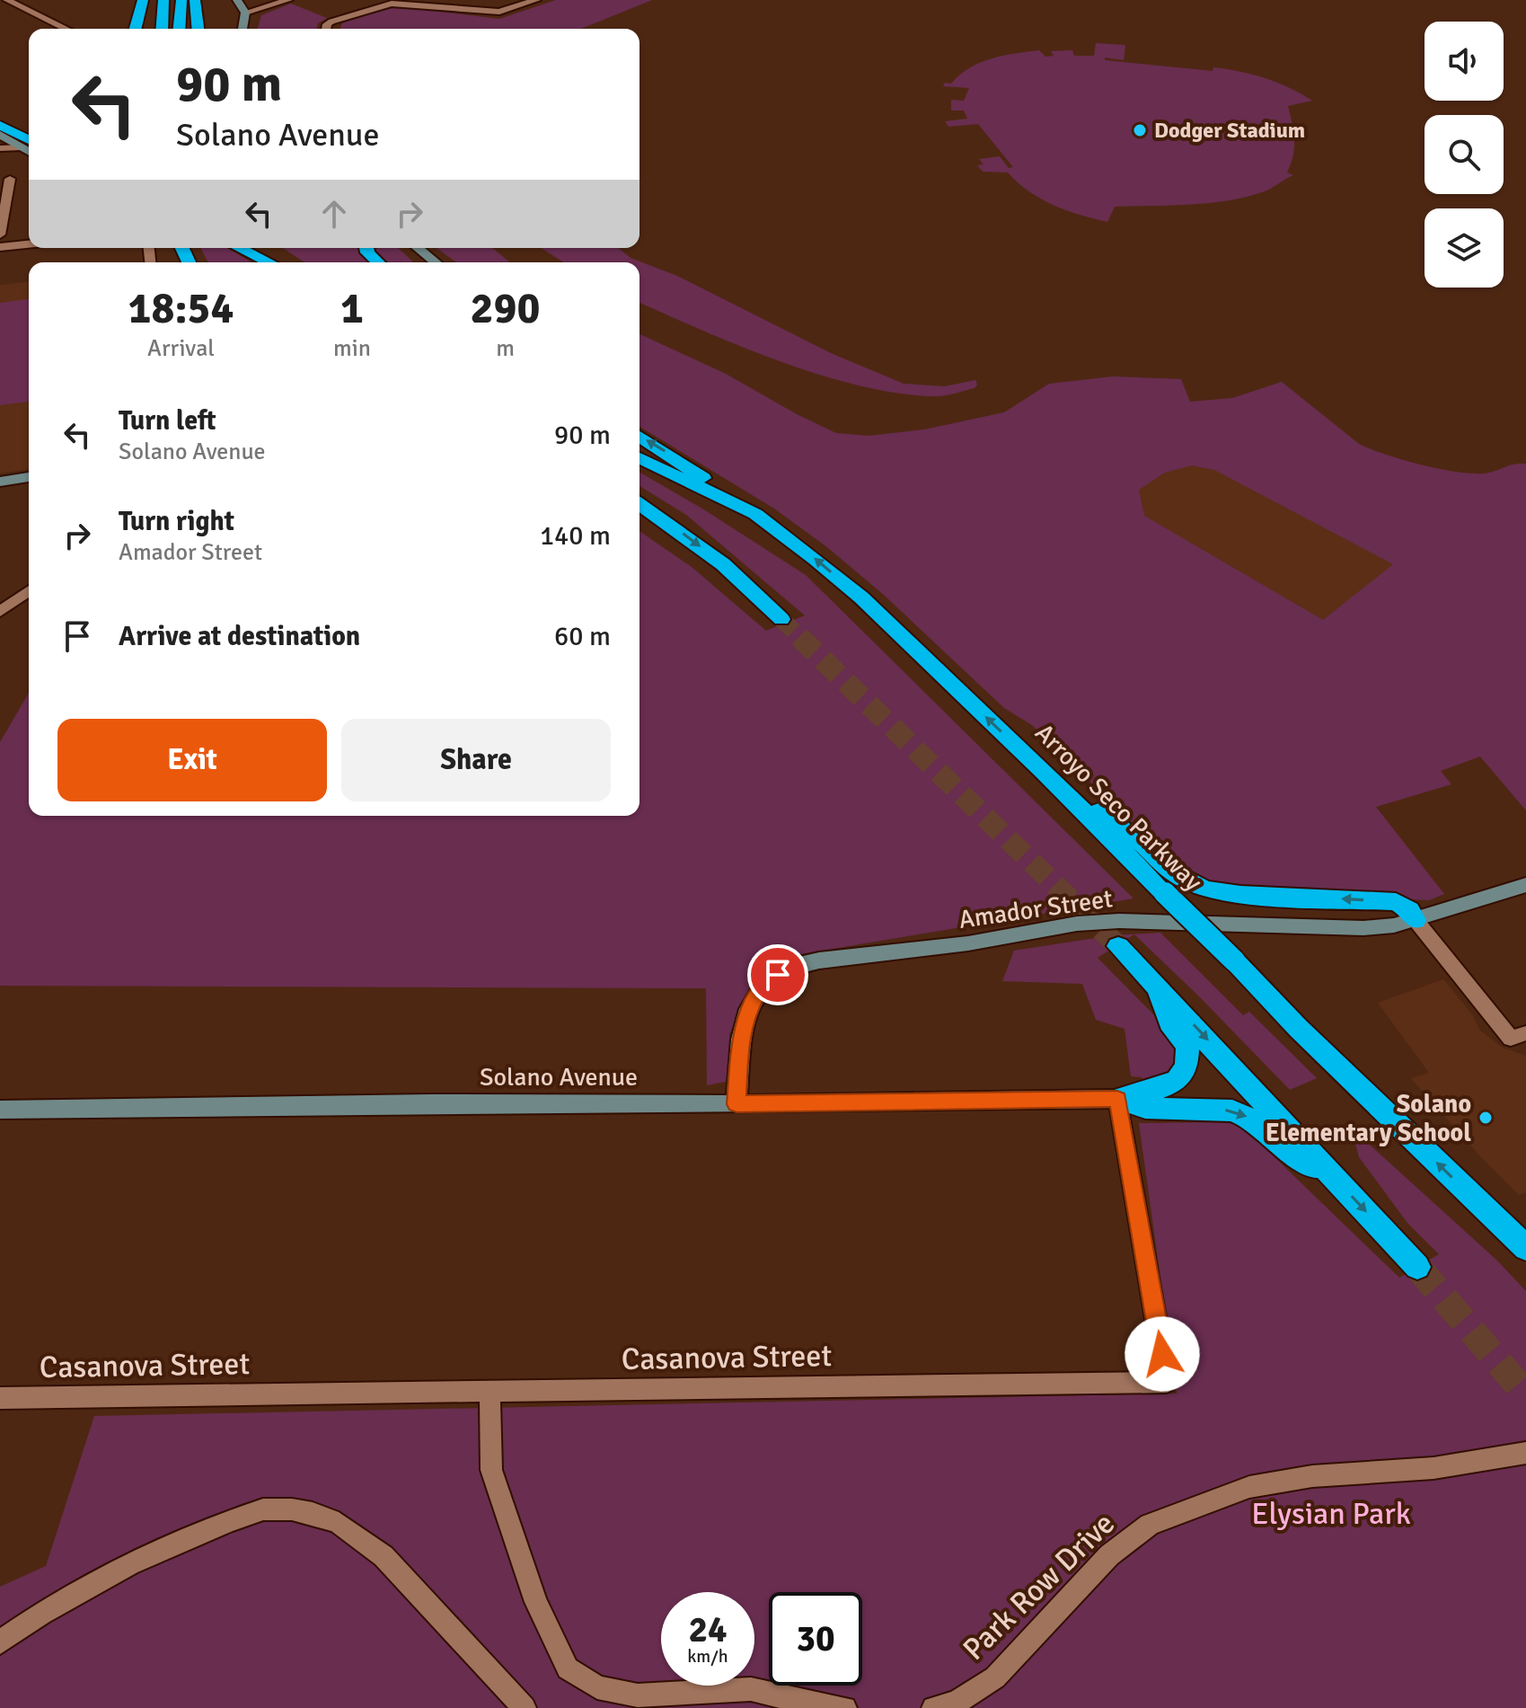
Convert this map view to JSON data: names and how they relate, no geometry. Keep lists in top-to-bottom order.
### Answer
{
  "streets": {
    "highway": ["Arroyo Seco Parkway"],
    "main road": ["Amador Street", "Solano Avenue"],
    "street": ["Casanova Street", "Park Row Drive"]
  },
  "crossings": [
    ["Amador Street", "Solano Avenue"],
    ["Solano Avenue", "Casanova Street"]
  ],
  "parks": ["Elysian Park"],
  "places": ["Dodger Stadium", "Solano Elementary School"],
  "page": {
    "turn": ["90 m", "Solano Avenue"],
    "eta": [
      "18:54",
      "Arrival",
      "1",
      "min",
      "290",
      "m"
    ],
    "list": [
      {
        "name": "Turn left",
        "note": "Solano Avenue",
        "value": "90 m"
      },
      {
        "name": "Turn right",
        "note": "Amador Street",
        "value": "140 m"
      },
      {
        "name": "Arrive at destination",
        "value": "60 m"
      }
    ],
    "buttons": ["Exit", "Share"],
    "speed": "24 km/h",
    "limit": "30"
  }
}
